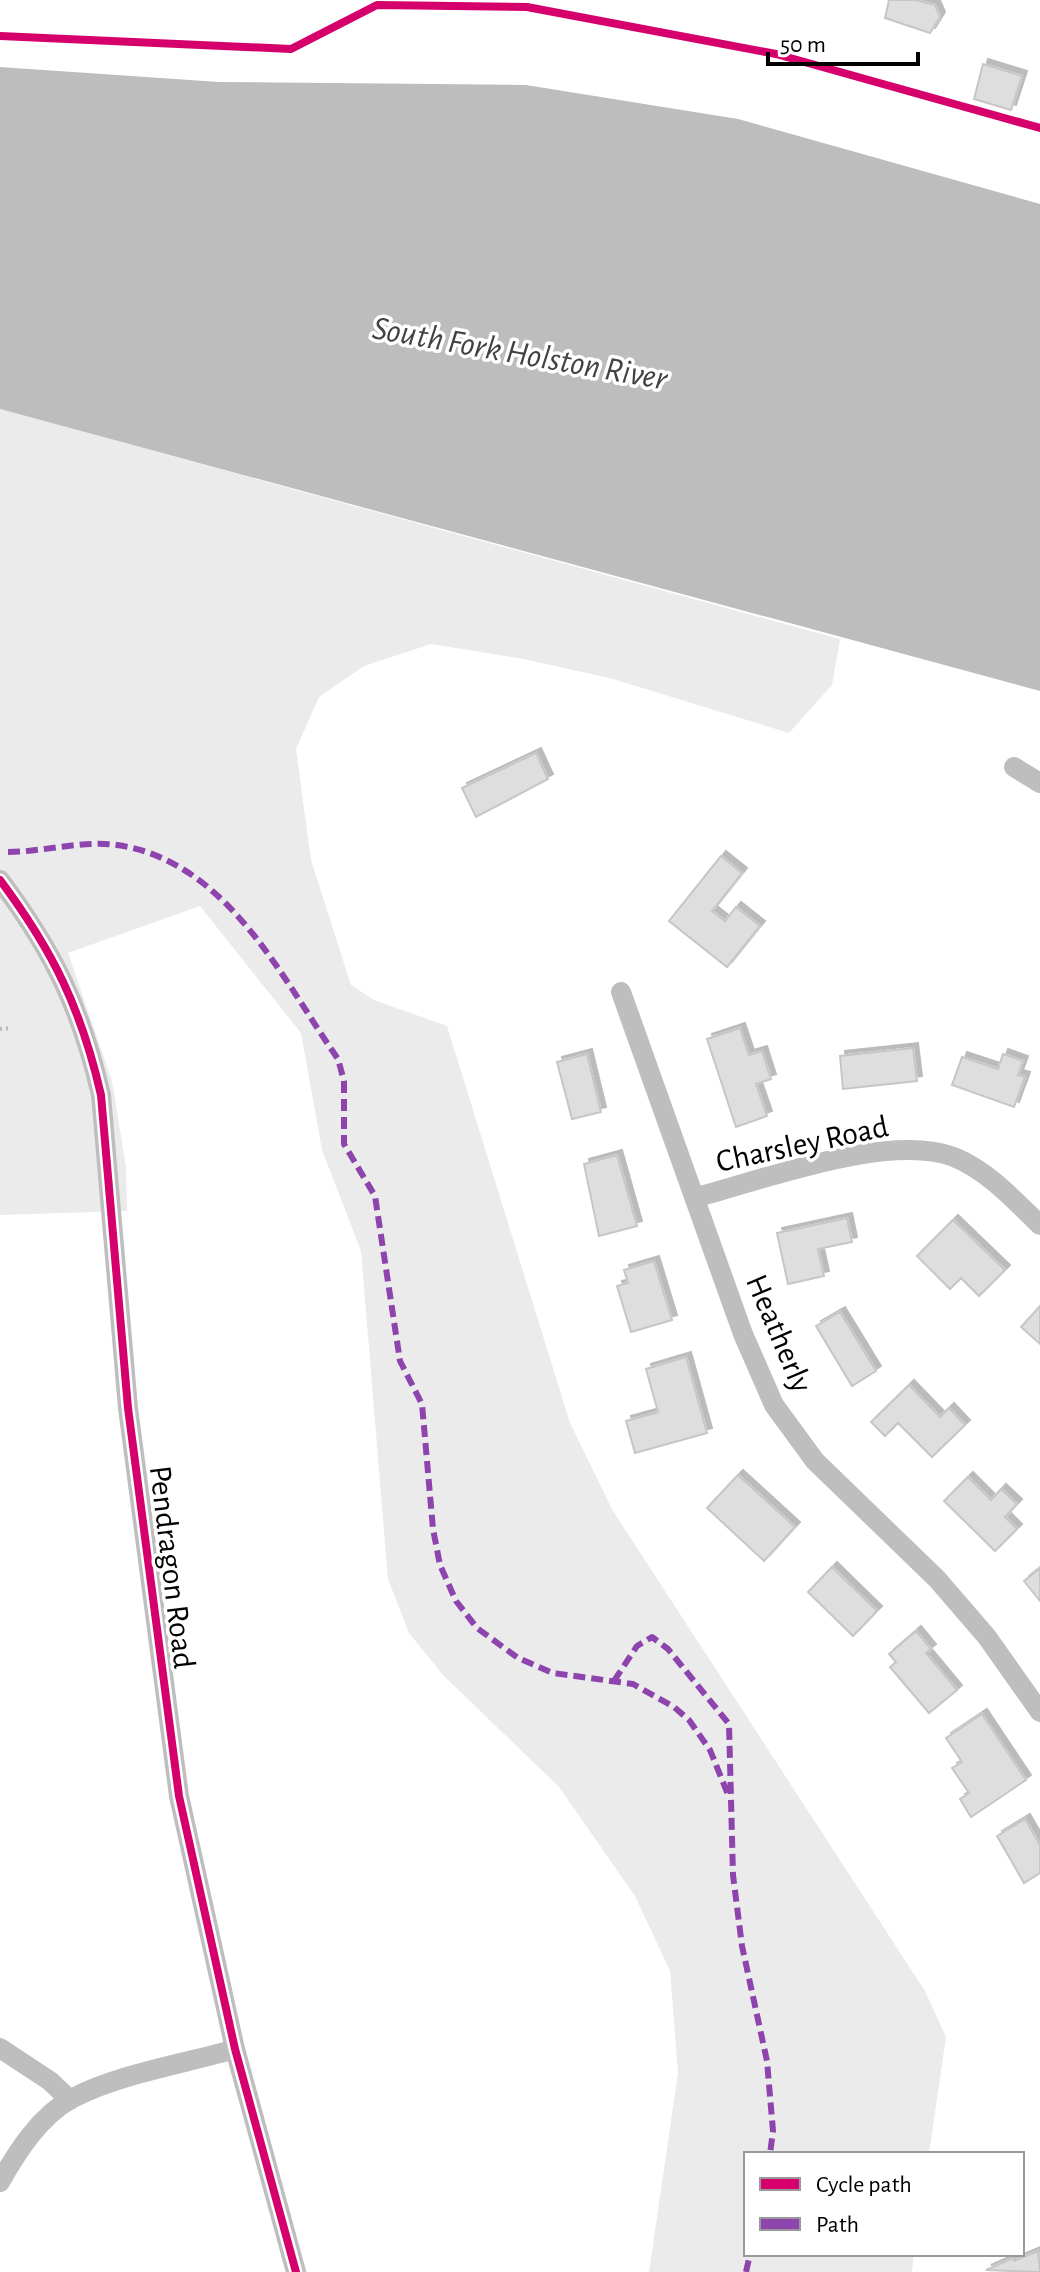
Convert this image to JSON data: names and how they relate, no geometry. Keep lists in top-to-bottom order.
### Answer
{
  "streets": {
    "street": ["Charsley Road", "Heatherly", "Pendragon Road"]
  },
  "crossings": [
    ["Charsley Road", "Heatherly"]
  ],
  "water": ["South Fork Holston River"],
  "legend": ["Cycle path", "Path"],
  "scale_bar": "50 m"
}
